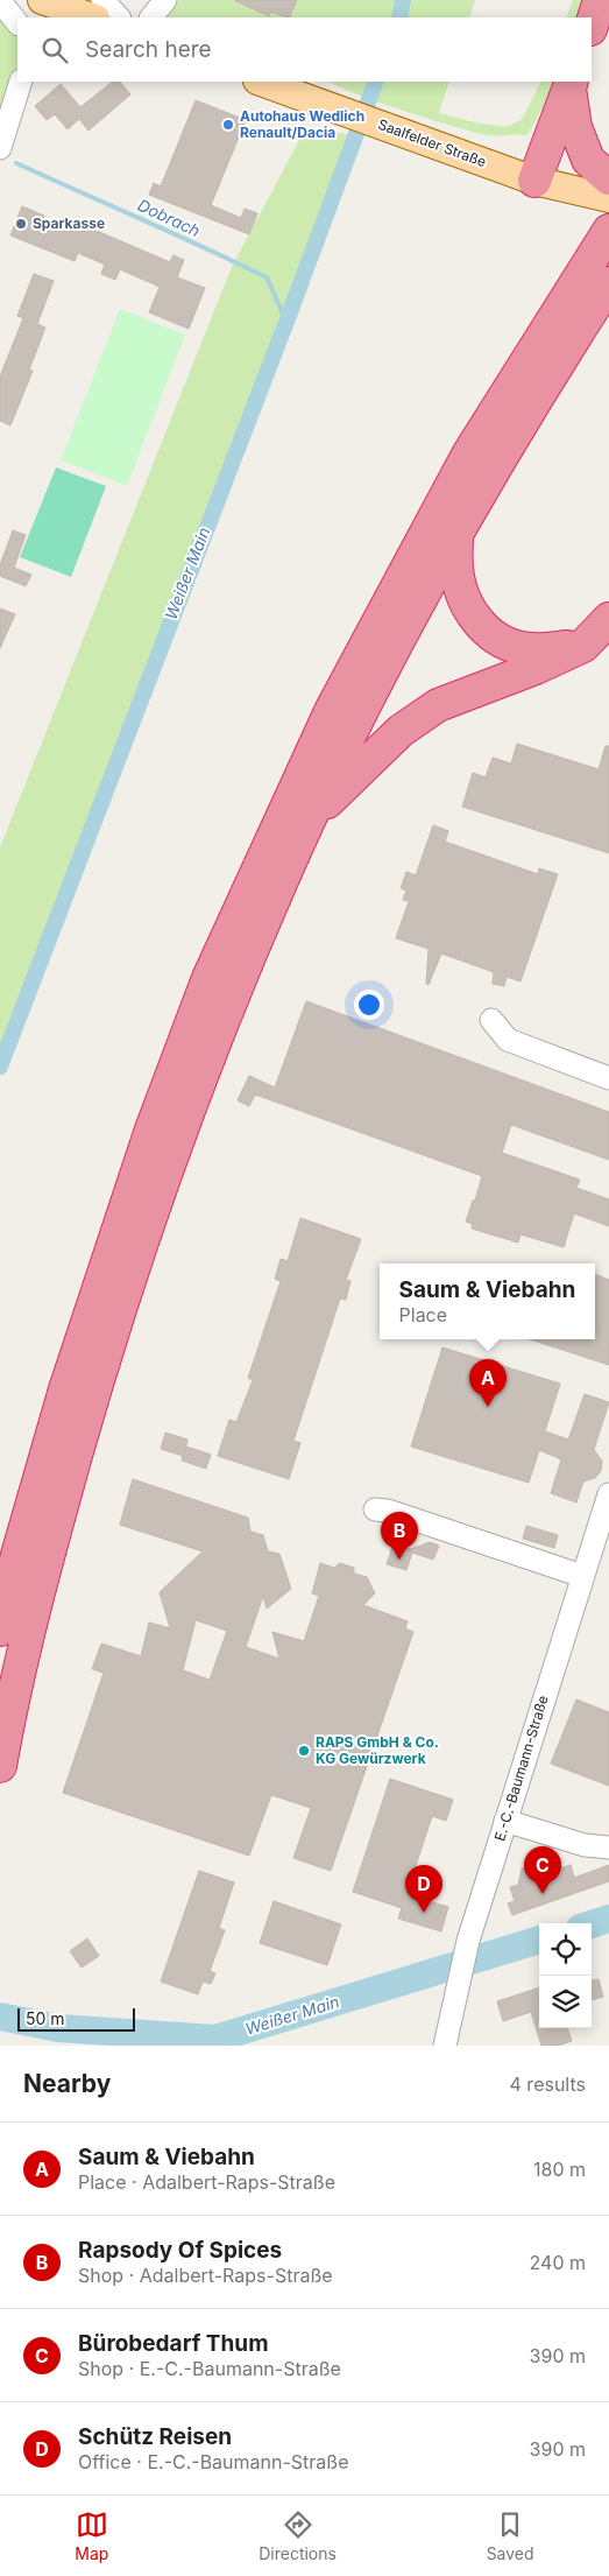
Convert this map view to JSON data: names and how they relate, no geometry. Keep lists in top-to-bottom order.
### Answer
{
  "streets": {
    "main road": ["Saalfelder Straße"],
    "street": ["E.-C.-Baumann-Straße"]
  },
  "water": ["Dobrach", "Weißer Main"],
  "places": ["Autohaus Wedlich Renault/Dacia", "Sparkasse", "RAPS GmbH & Co. KG Gewürzwerk"],
  "scale_bar": "50 m",
  "page": {
    "search": "Search here",
    "popup": ["Saum & Viebahn", "Place"],
    "pins": [
      "A",
      "B",
      "C",
      "D"
    ],
    "scale": "50 m",
    "heading": ["Nearby", "4 results"],
    "list": [
      {
        "mark": "A",
        "name": "Saum & Viebahn",
        "note": "Place · Adalbert-Raps-Straße",
        "value": "180 m"
      },
      {
        "mark": "B",
        "name": "Rapsody Of Spices",
        "note": "Shop · Adalbert-Raps-Straße",
        "value": "240 m"
      },
      {
        "mark": "C",
        "name": "Bürobedarf Thum",
        "note": "Shop · E.-C.-Baumann-Straße",
        "value": "390 m"
      },
      {
        "mark": "D",
        "name": "Schütz Reisen",
        "note": "Office · E.-C.-Baumann-Straße",
        "value": "390 m"
      }
    ],
    "nav": ["Map", "Directions", "Saved"]
  }
}
